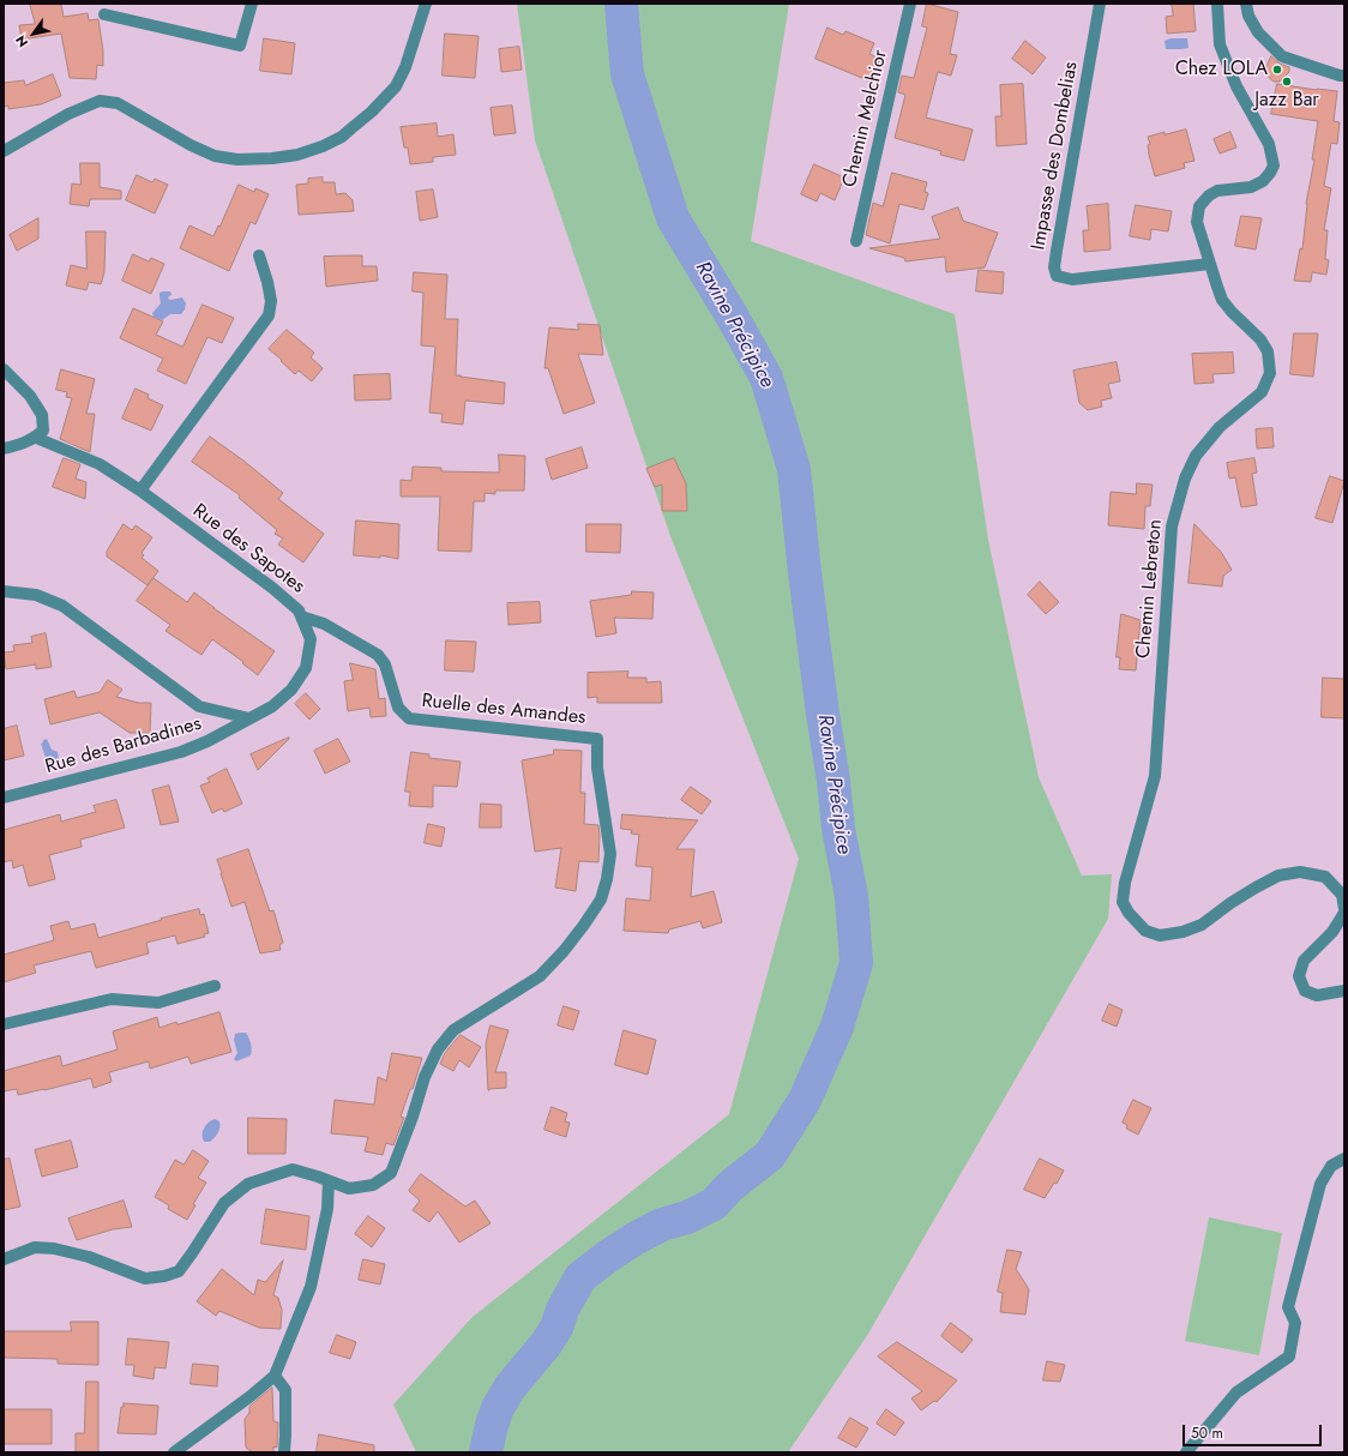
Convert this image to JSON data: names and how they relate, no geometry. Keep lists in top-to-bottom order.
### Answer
{
  "streets": {
    "street": [
      "Chemin Melchior",
      "Impasse des Dombelias",
      "Rue des Sapotes",
      "Chemin Lebreton",
      "Ruelle des Amandes",
      "Rue des Barbadines"
    ]
  },
  "crossings": [
    ["Impasse des Dombelias", "Chemin Lebreton"],
    ["Rue des Sapotes", "Ruelle des Amandes"],
    ["Rue des Sapotes", "Rue des Barbadines"]
  ],
  "water": ["Ravine Précipice"],
  "places": ["Chez LOLA", "Jazz Bar"],
  "scale_bar": "50 m",
  "north": "bottom left"
}
